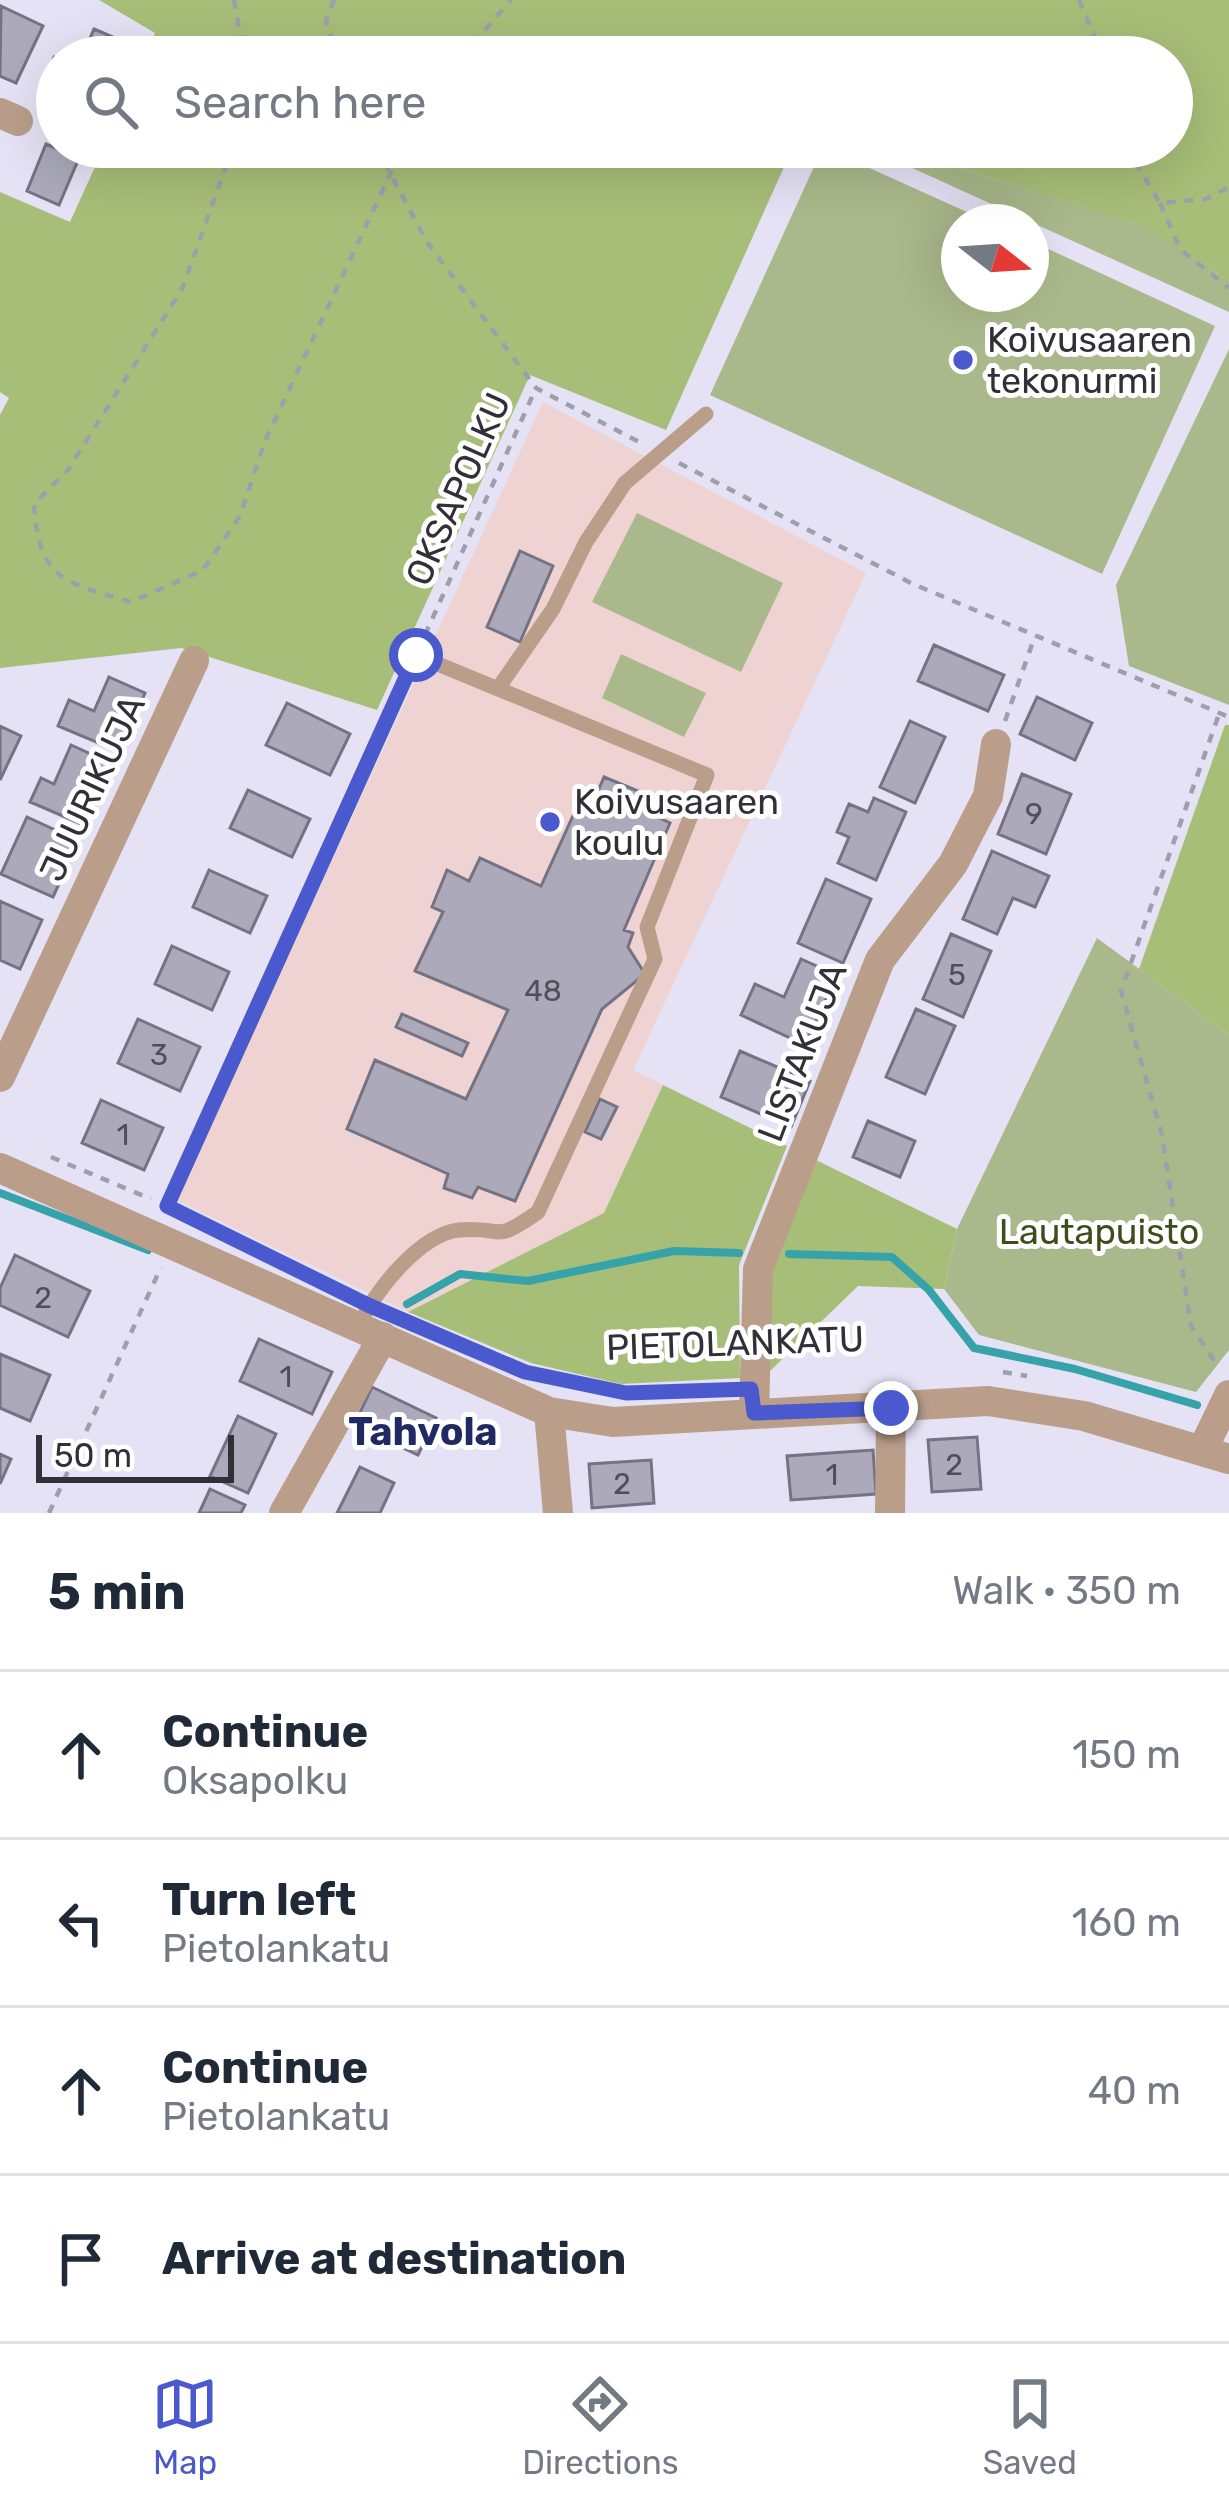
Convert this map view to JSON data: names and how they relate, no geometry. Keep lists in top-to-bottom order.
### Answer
{
  "streets": {
    "street": ["JUURIKUJA", "LISTAKUJA", "PIETOLANKATU"],
    "path": ["OKSAPOLKU"]
  },
  "crossings": [
    ["LISTAKUJA", "PIETOLANKATU"]
  ],
  "districts": ["Tahvola"],
  "parks": ["Lautapuisto"],
  "places": ["Koivusaaren tekonurmi", "Koivusaaren koulu"],
  "house_numbers": [
    "9",
    "5",
    "48",
    "3",
    "1",
    "2",
    "1",
    "2",
    "1",
    "2"
  ],
  "scale_bar": "50 m",
  "north": "right",
  "page": {
    "search": "Search here",
    "scale": "50 m",
    "heading": ["5 min", "Walk · 350 m"],
    "list": [
      ["Continue", "Oksapolku", "150 m"],
      ["Turn left", "Pietolankatu", "160 m"],
      ["Continue", "Pietolankatu", "40 m"],
      "Arrive at destination"
    ],
    "nav": ["Map", "Directions", "Saved"]
  }
}
